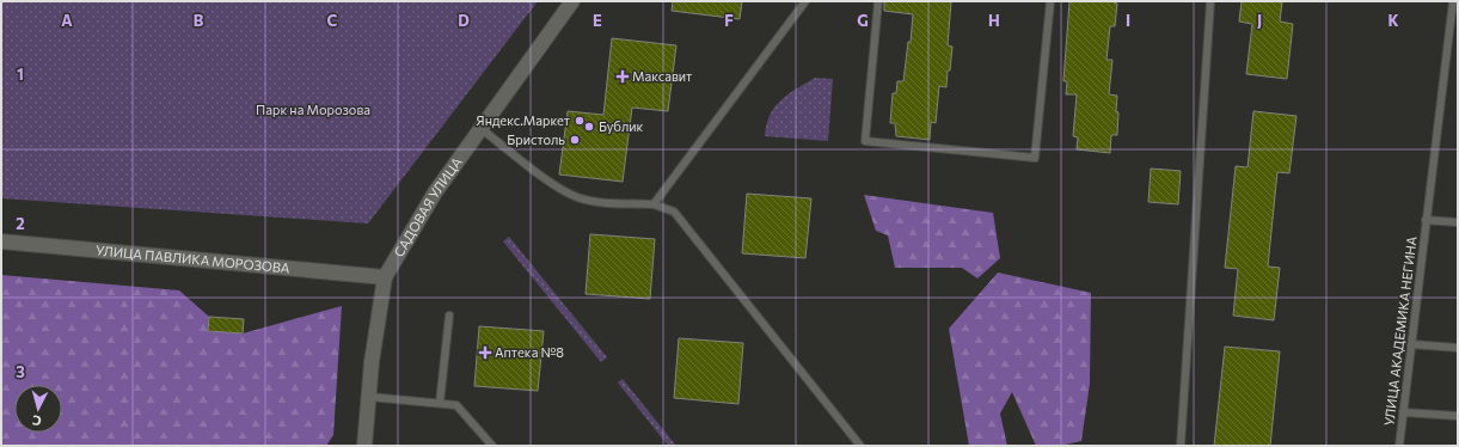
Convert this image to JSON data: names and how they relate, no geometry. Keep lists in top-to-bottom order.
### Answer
{
  "streets": {
    "street": ["САДОВАЯ УЛИЦА", "УЛИЦА ПАВЛИКА МОРОЗОВА"],
    "lane": ["УЛИЦА АКАДЕМИКА НЕГИНА"]
  },
  "crossings": [
    ["САДОВАЯ УЛИЦА", "УЛИЦА ПАВЛИКА МОРОЗОВА"]
  ],
  "parks": ["Парк на Морозова"],
  "places": {
    "health": ["Максавит", "Аптека №8"],
    "other": ["Яндекс.Маркет", "Бублик", "Бристоль"]
  },
  "north": "bottom",
  "grid": {
    "columns": [
      "A",
      "B",
      "C",
      "D",
      "E",
      "F",
      "G",
      "H",
      "I",
      "J",
      "K"
    ],
    "rows": ["1", "2", "3"]
  }
}
